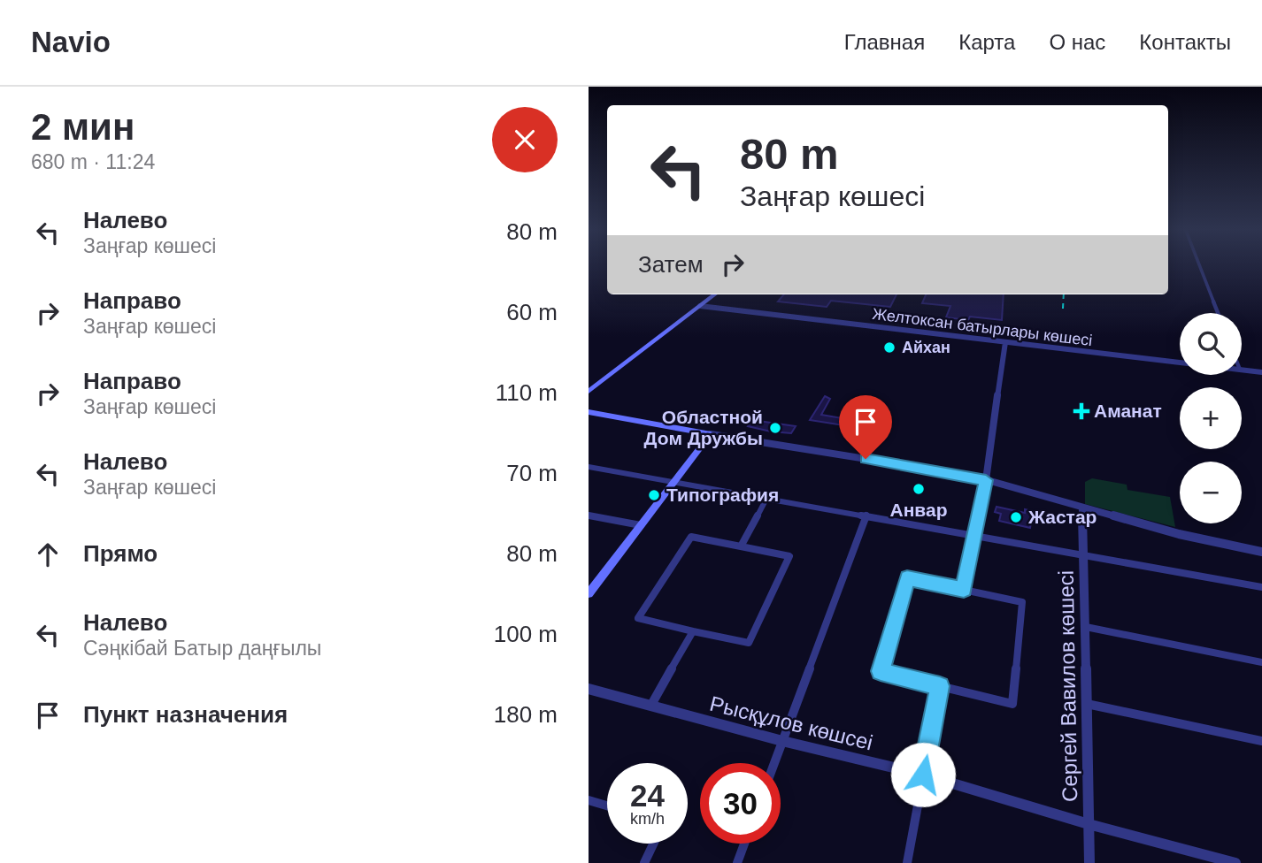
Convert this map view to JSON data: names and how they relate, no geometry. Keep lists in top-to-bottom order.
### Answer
{
  "streets": {
    "street": ["Желтоксан батырлары көшесі", "Сергей Вавилов көшесі", "Рысқұлов көшсеі"]
  },
  "crossings": [
    ["Сергей Вавилов көшесі", "Рысқұлов көшсеі"]
  ],
  "places": {
    "other": [
      "Айхан",
      "Областной Дом Дружбы",
      "Анвар",
      "Типография",
      "Жастар"
    ],
    "health": ["Аманат"]
  },
  "page": {
    "header": "Navio",
    "nav": [
      "Главная",
      "Карта",
      "О нас",
      "Контакты"
    ],
    "heading": ["2 мин", "680 m · 11:24"],
    "turn": ["80 m", "Заңғар көшесі"],
    "list": [
      {
        "name": "Налево",
        "note": "Заңғар көшесі",
        "value": "80 m"
      },
      {
        "name": "Направо",
        "note": "Заңғар көшесі",
        "value": "60 m"
      },
      {
        "name": "Направо",
        "note": "Заңғар көшесі",
        "value": "110 m"
      },
      {
        "name": "Налево",
        "note": "Заңғар көшесі",
        "value": "70 m"
      },
      {
        "name": "Прямо",
        "value": "80 m"
      },
      {
        "name": "Налево",
        "note": "Сәңкібай Батыр даңғылы",
        "value": "100 m"
      },
      {
        "name": "Пункт назначения",
        "value": "180 m"
      }
    ],
    "then": "Затем",
    "map_buttons": ["+", "−"],
    "speed": "24 km/h",
    "limit": "30"
  }
}
